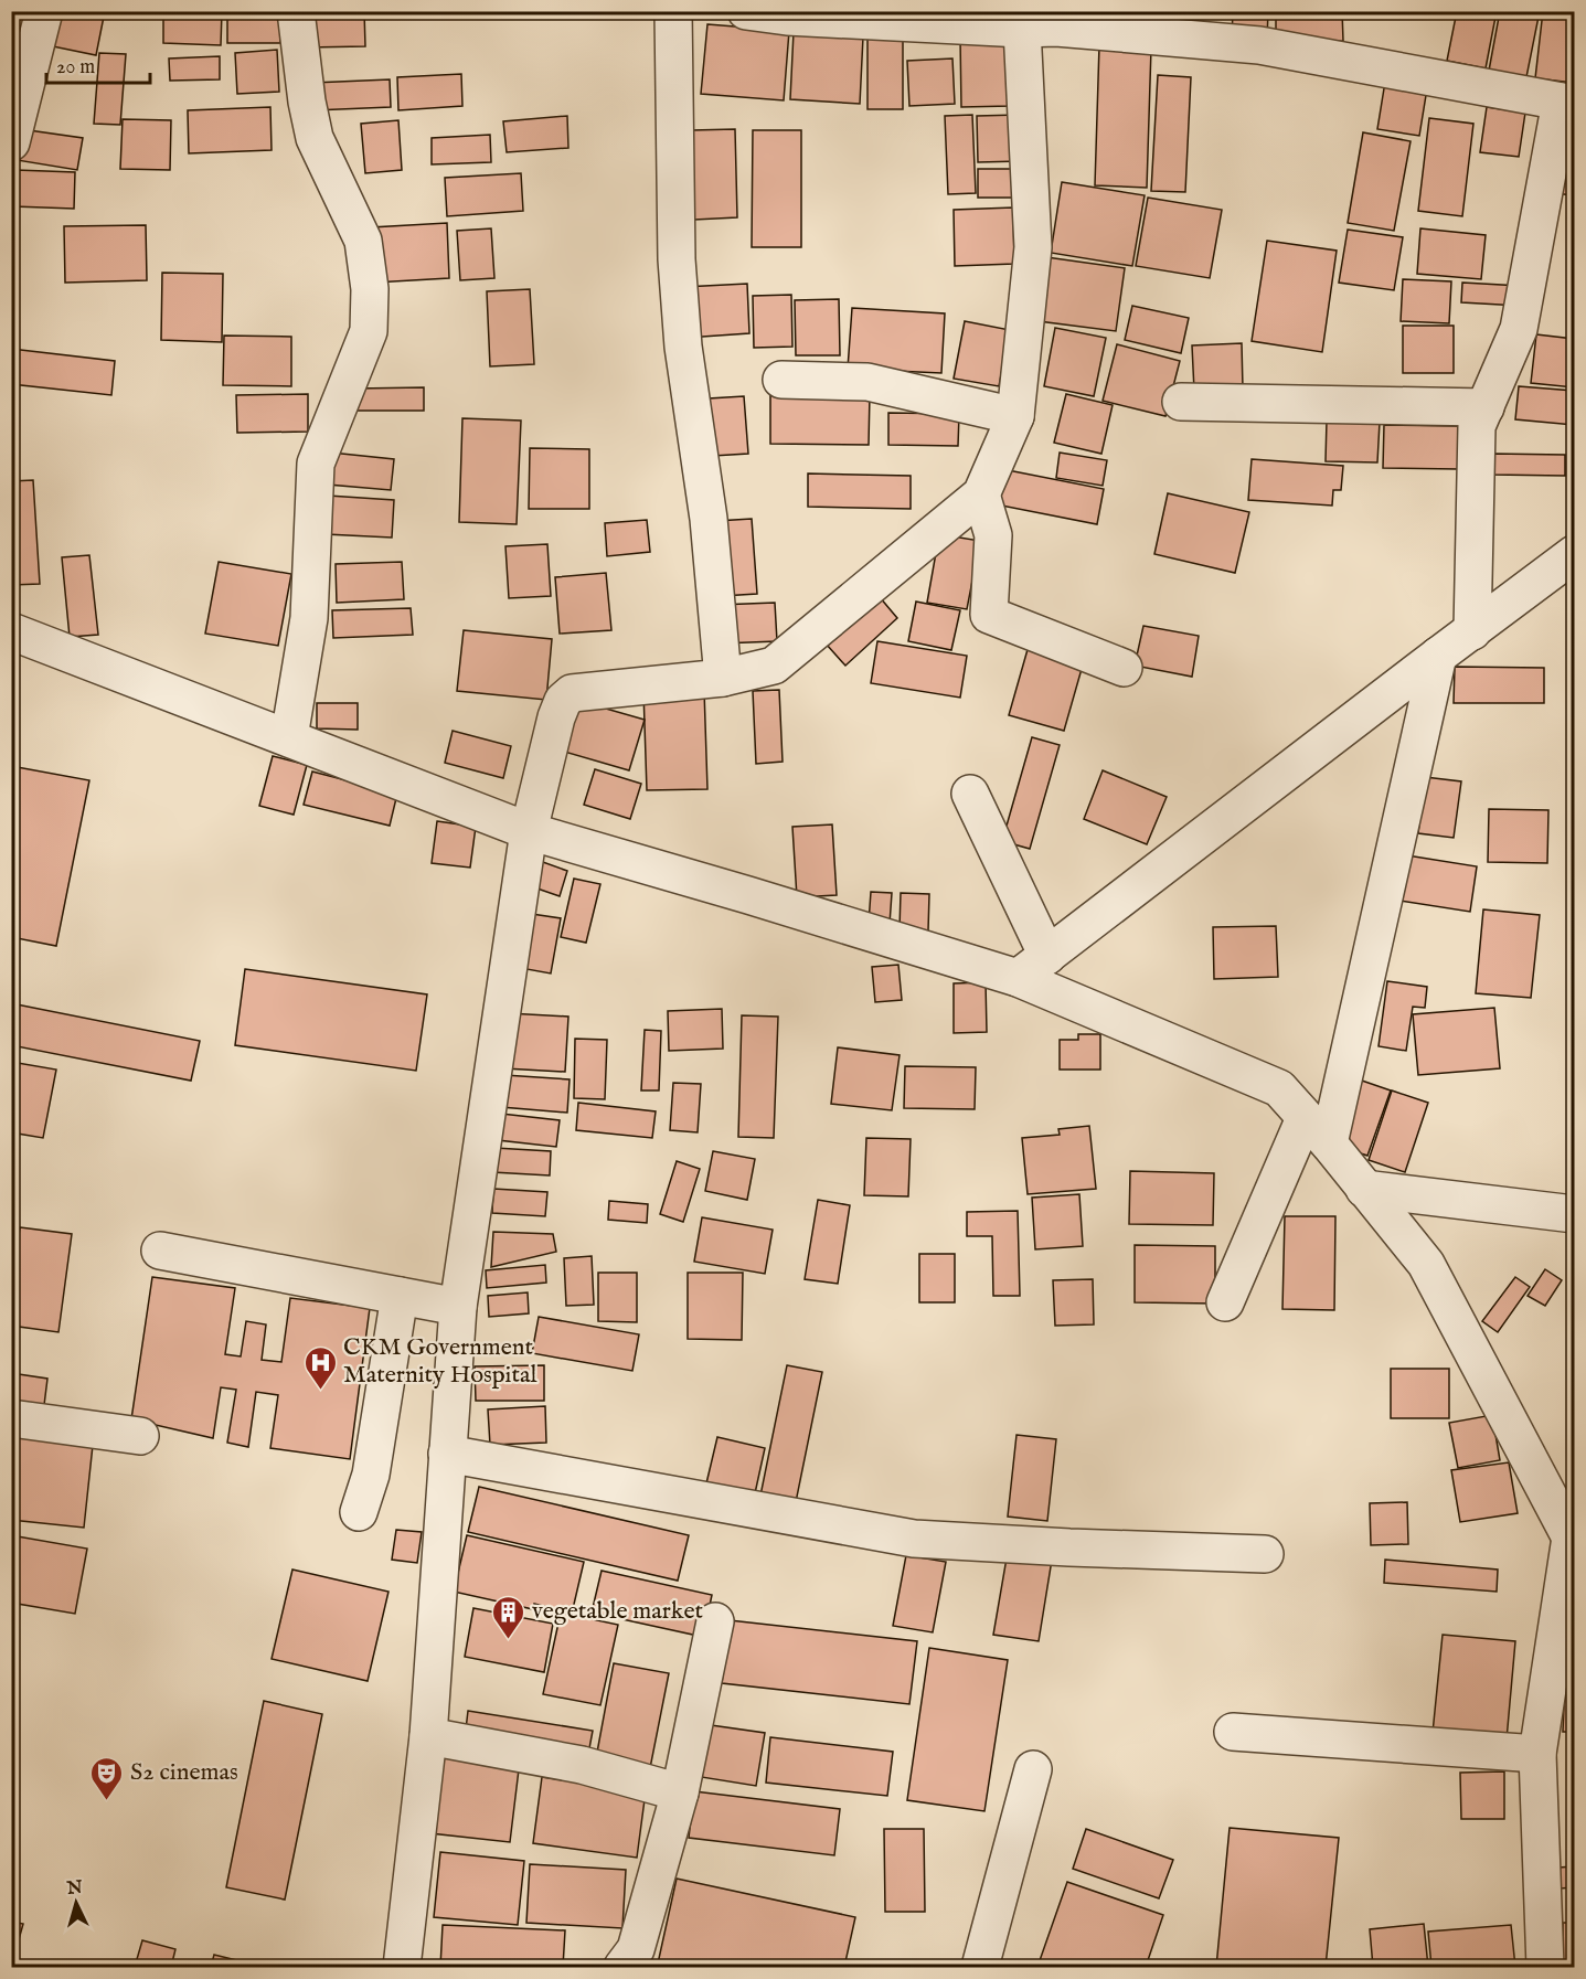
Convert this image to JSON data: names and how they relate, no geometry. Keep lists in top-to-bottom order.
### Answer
{
  "places": {
    "hospital": ["CKM Government Maternity Hospital"],
    "building": ["vegetable market"],
    "theatre": ["S2 cinemas"]
  },
  "scale_bar": "20 m",
  "north": "top"
}
